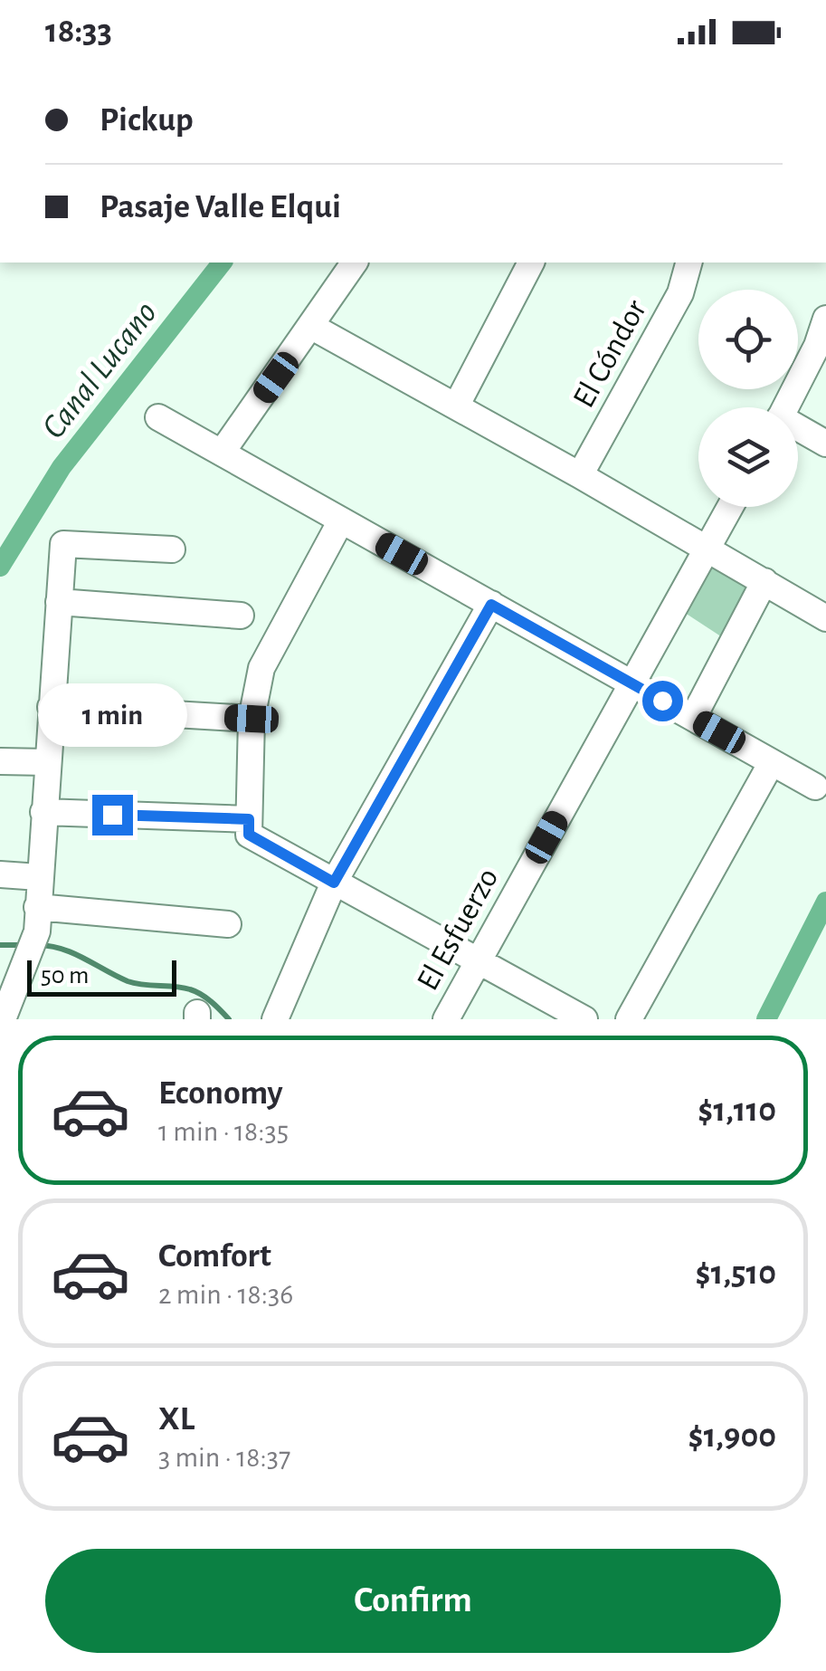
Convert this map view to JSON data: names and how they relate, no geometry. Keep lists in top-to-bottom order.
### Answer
{
  "streets": {
    "street": ["El Cóndor", "El Esfuerzo"]
  },
  "water": ["Canal Lucano"],
  "scale_bar": "50 m",
  "page": {
    "status": "18:33",
    "banner": ["Pickup", "Pasaje Valle Elqui"],
    "bubble": "1 min",
    "scale": "50 m",
    "list": [
      {
        "name": "Economy",
        "note": "1 min · 18:35",
        "value": "$1,110"
      },
      {
        "name": "Comfort",
        "note": "2 min · 18:36",
        "value": "$1,510"
      },
      {
        "name": "XL",
        "note": "3 min · 18:37",
        "value": "$1,900"
      }
    ],
    "buttons": "Confirm"
  }
}
